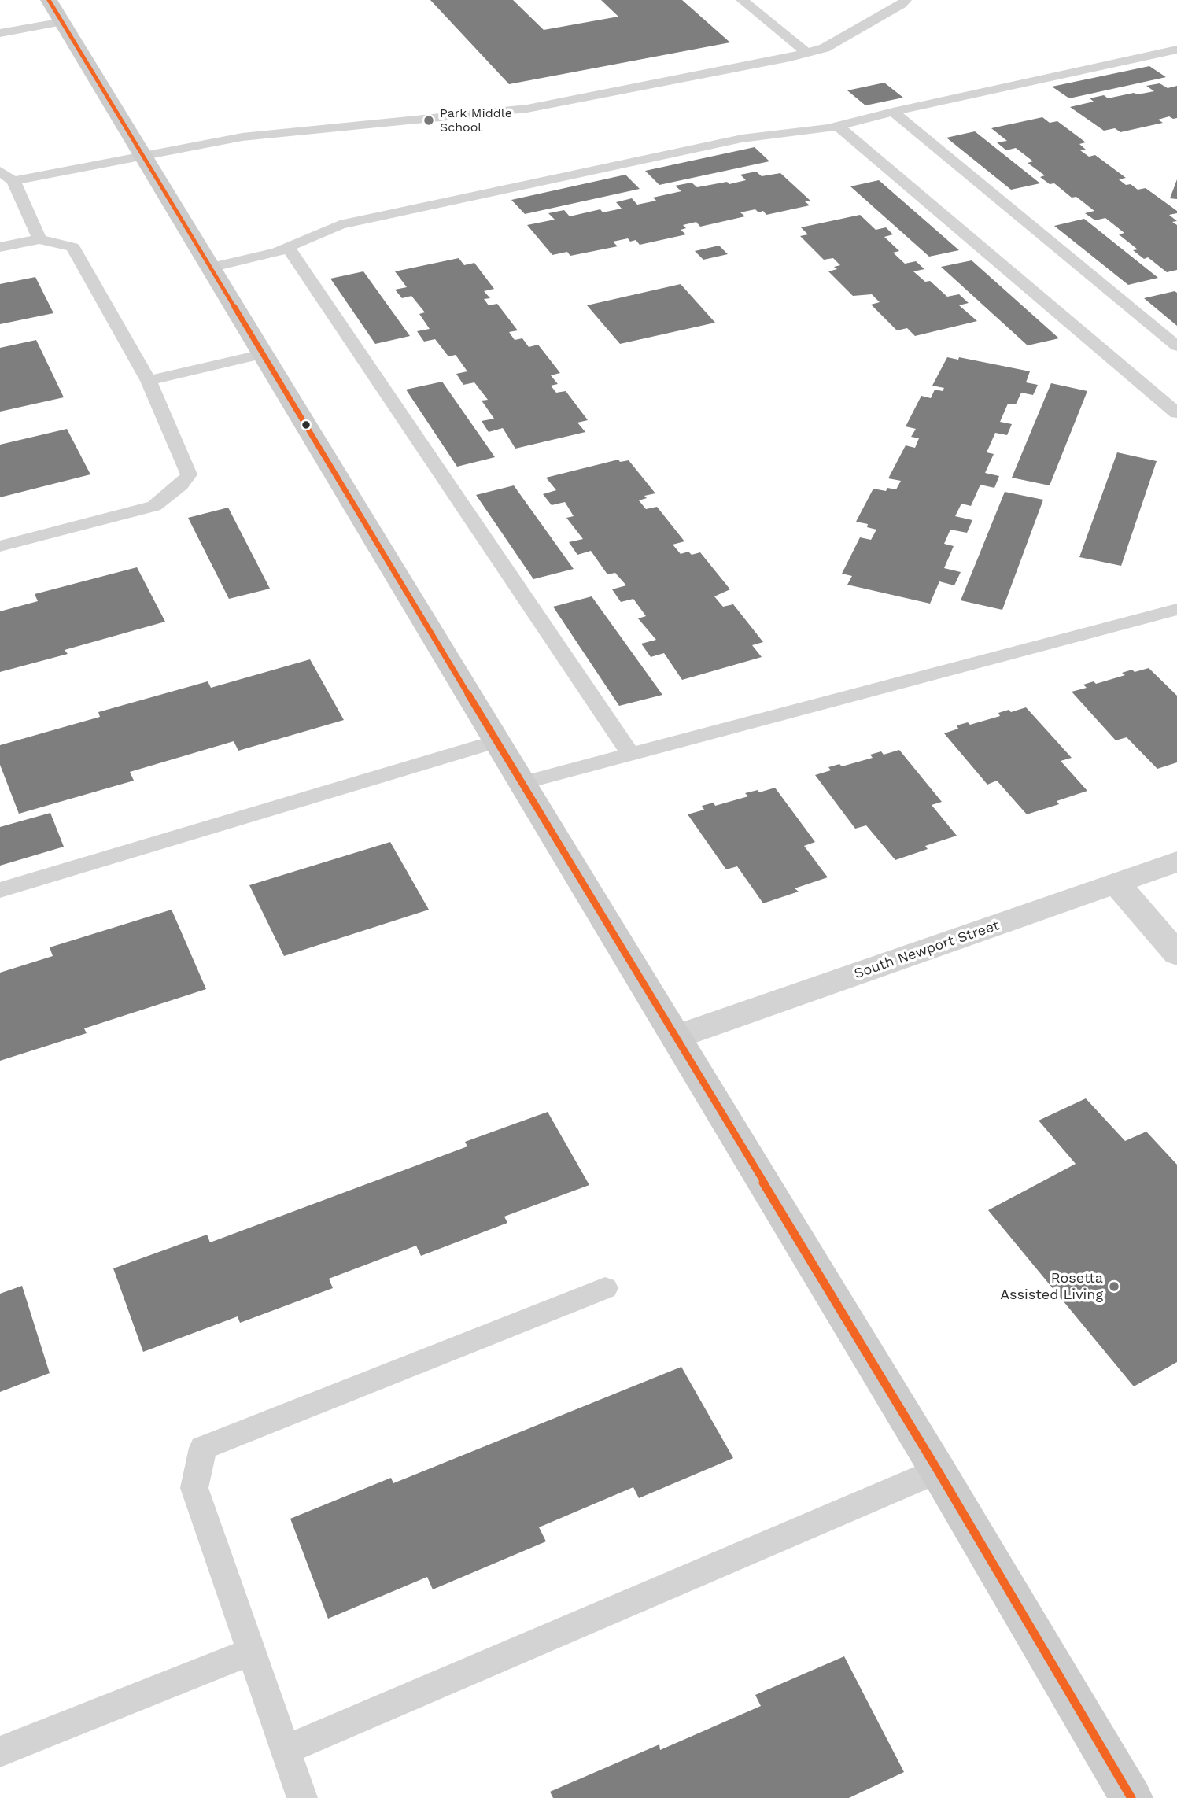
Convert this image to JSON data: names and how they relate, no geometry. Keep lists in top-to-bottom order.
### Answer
{
  "streets": {
    "street": ["South Newport Street"]
  },
  "places": ["Park Middle School", "Rosetta Assisted Living"]
}
